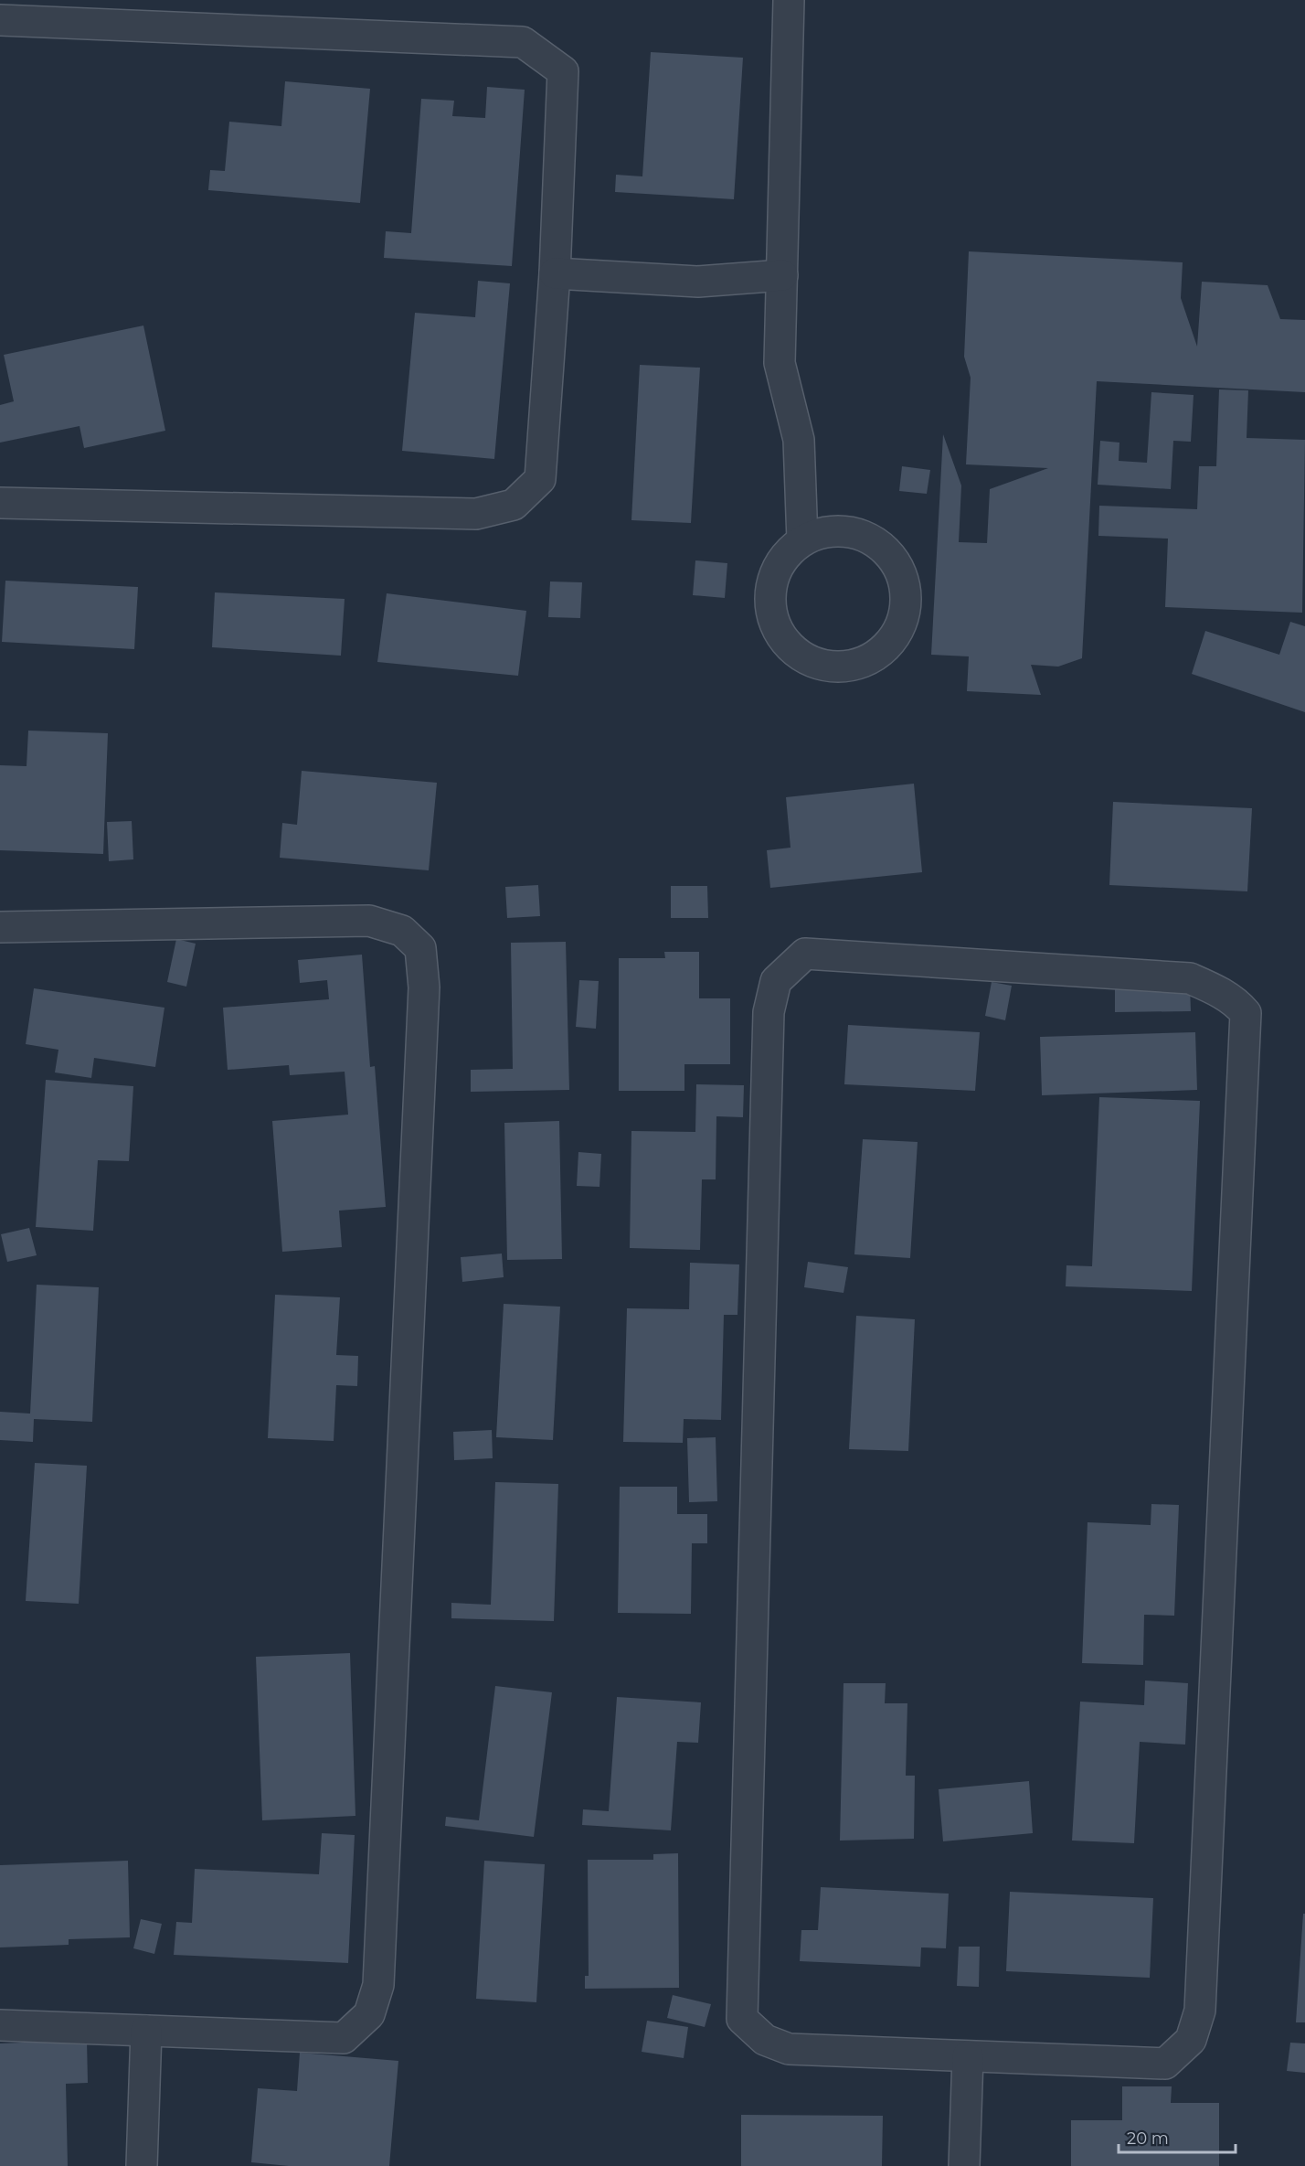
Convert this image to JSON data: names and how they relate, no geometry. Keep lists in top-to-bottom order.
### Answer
{
  "scale_bar": "20 m"
}
